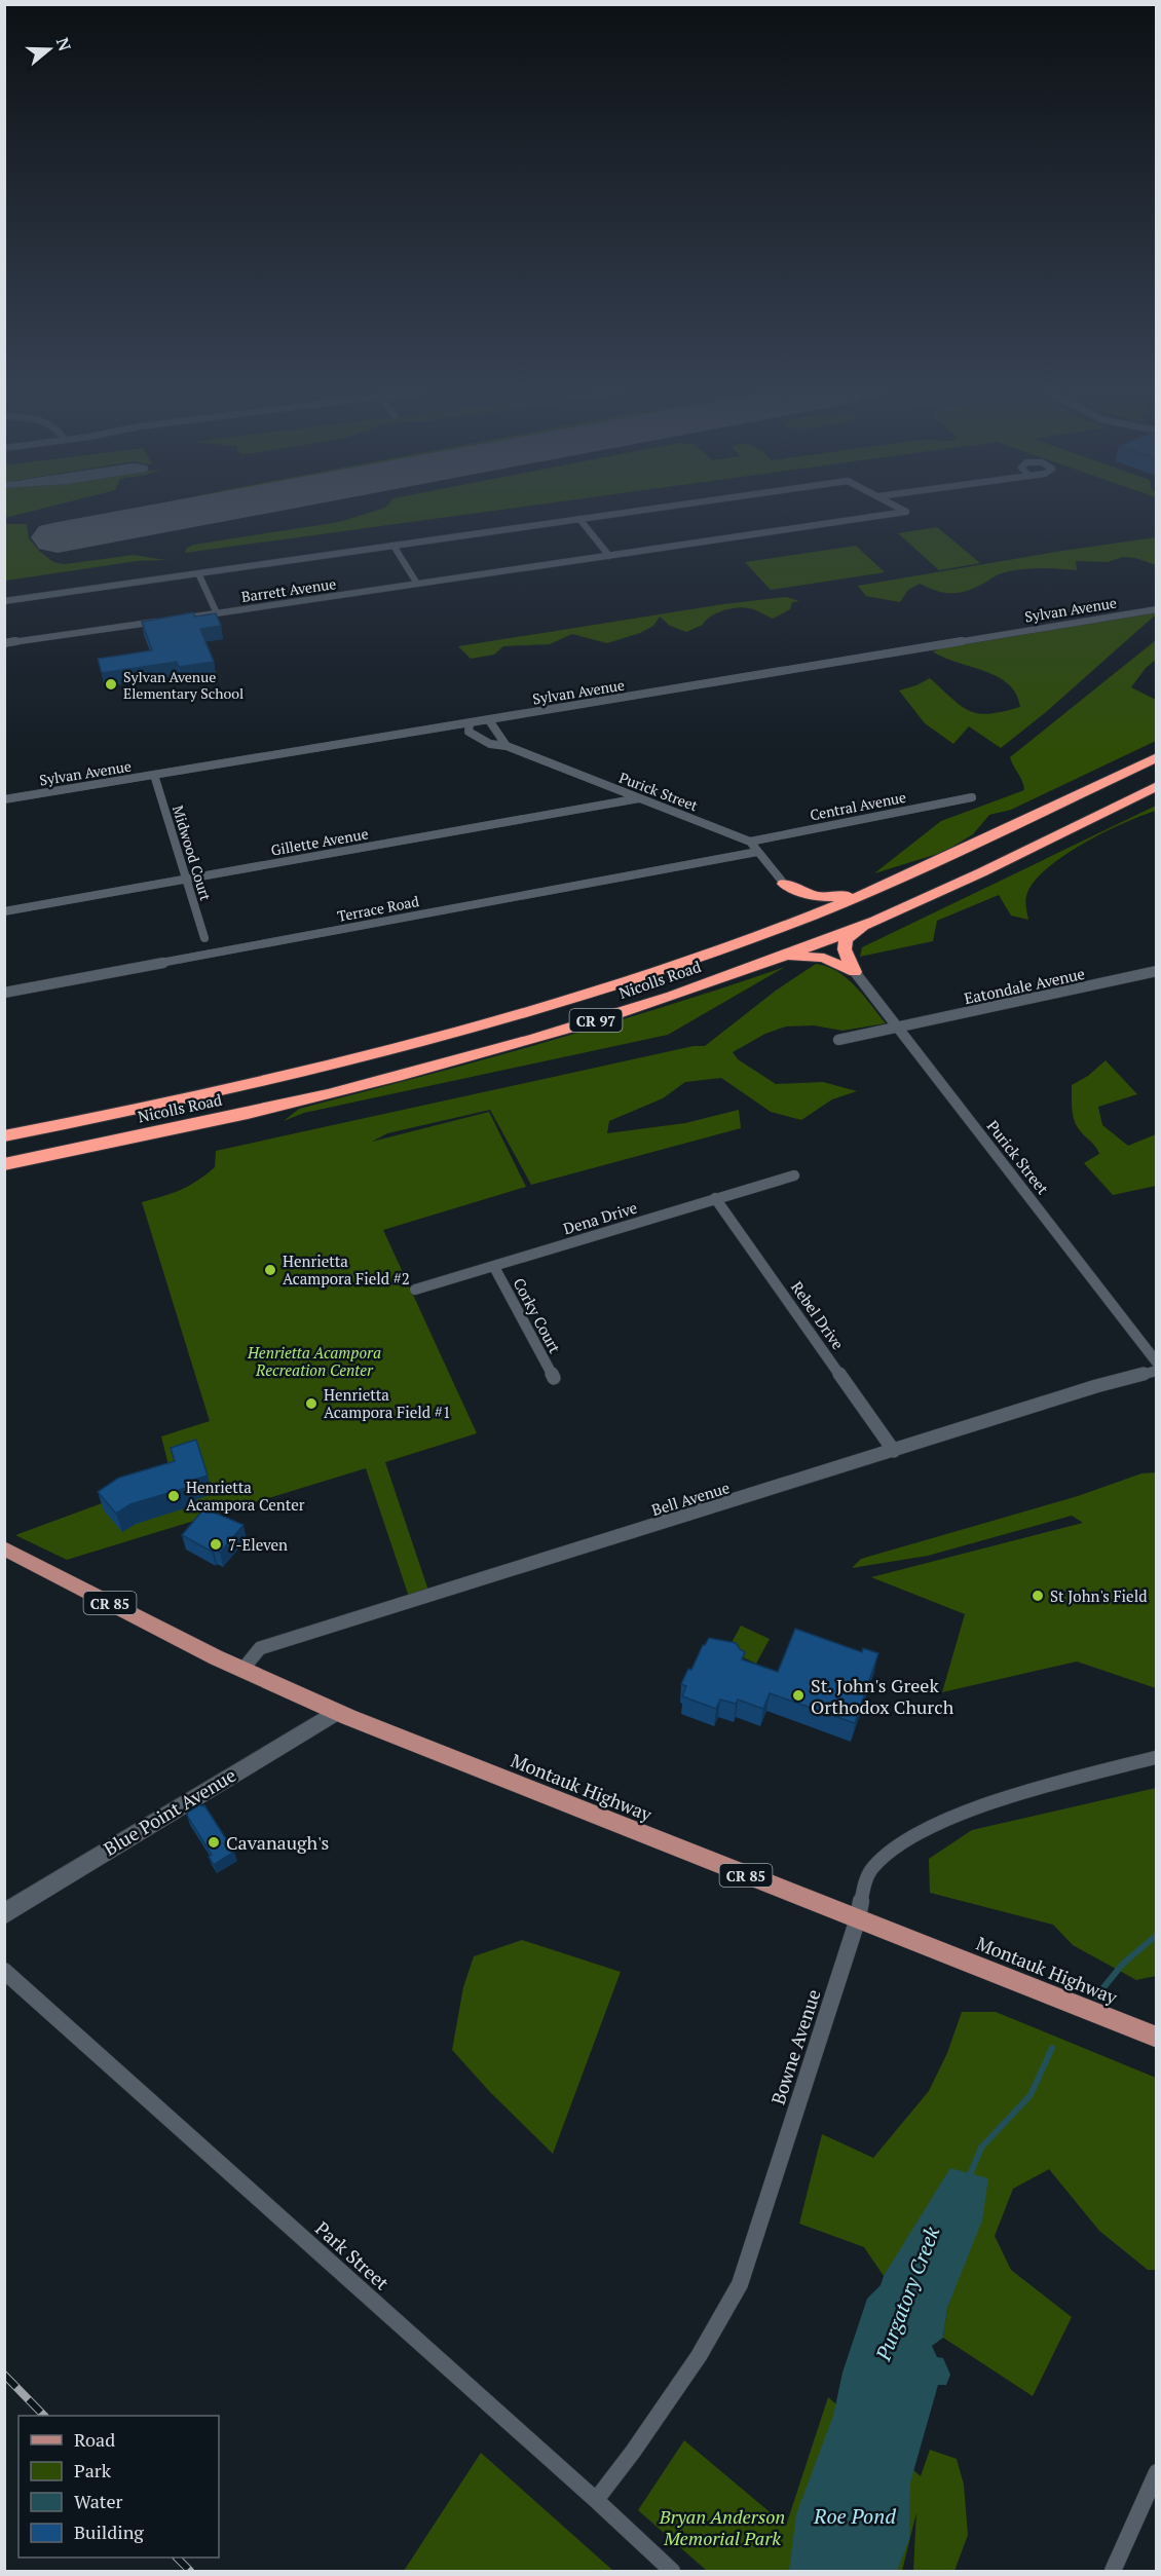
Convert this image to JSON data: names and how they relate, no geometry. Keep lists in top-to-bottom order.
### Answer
{
  "streets": {
    "highway": ["Nicolls Road", "CR 97"],
    "main road": ["CR 85", "Montauk Highway"],
    "street": [
      "Barrett Avenue",
      "Sylvan Avenue",
      "Purick Street",
      "Central Avenue",
      "Gillette Avenue",
      "Midwood Court",
      "Terrace Road",
      "Eatondale Avenue",
      "Dena Drive",
      "Corky Court",
      "Rebel Drive",
      "Bell Avenue",
      "Blue Point Avenue",
      "Bowne Avenue",
      "Park Street"
    ]
  },
  "crossings": [
    ["Sylvan Avenue", "Purick Street"],
    ["Sylvan Avenue", "Midwood Court"],
    ["Purick Street", "Central Avenue"],
    ["Purick Street", "Gillette Avenue"],
    ["Purick Street", "Eatondale Avenue"],
    ["Gillette Avenue", "Midwood Court"],
    ["Dena Drive", "Corky Court"],
    ["Dena Drive", "Rebel Drive"],
    ["Rebel Drive", "Bell Avenue"],
    ["Bell Avenue", "Montauk Highway"],
    ["Montauk Highway", "Blue Point Avenue"],
    ["Montauk Highway", "Bowne Avenue"],
    ["Bowne Avenue", "Park Street"]
  ],
  "water": ["Purgatory Creek", "Roe Pond"],
  "parks": ["Henrietta Acampora Recreation Center", "Bryan Anderson Memorial Park"],
  "places": [
    "Sylvan Avenue Elementary School",
    "Henrietta Acampora Field #2",
    "Henrietta Acampora Field #1",
    "Henrietta Acampora Center",
    "7-Eleven",
    "St John's Field",
    "St. John's Greek Orthodox Church",
    "Cavanaugh's"
  ],
  "legend": [
    "Road",
    "Park",
    "Water",
    "Building"
  ],
  "north": "right"
}
